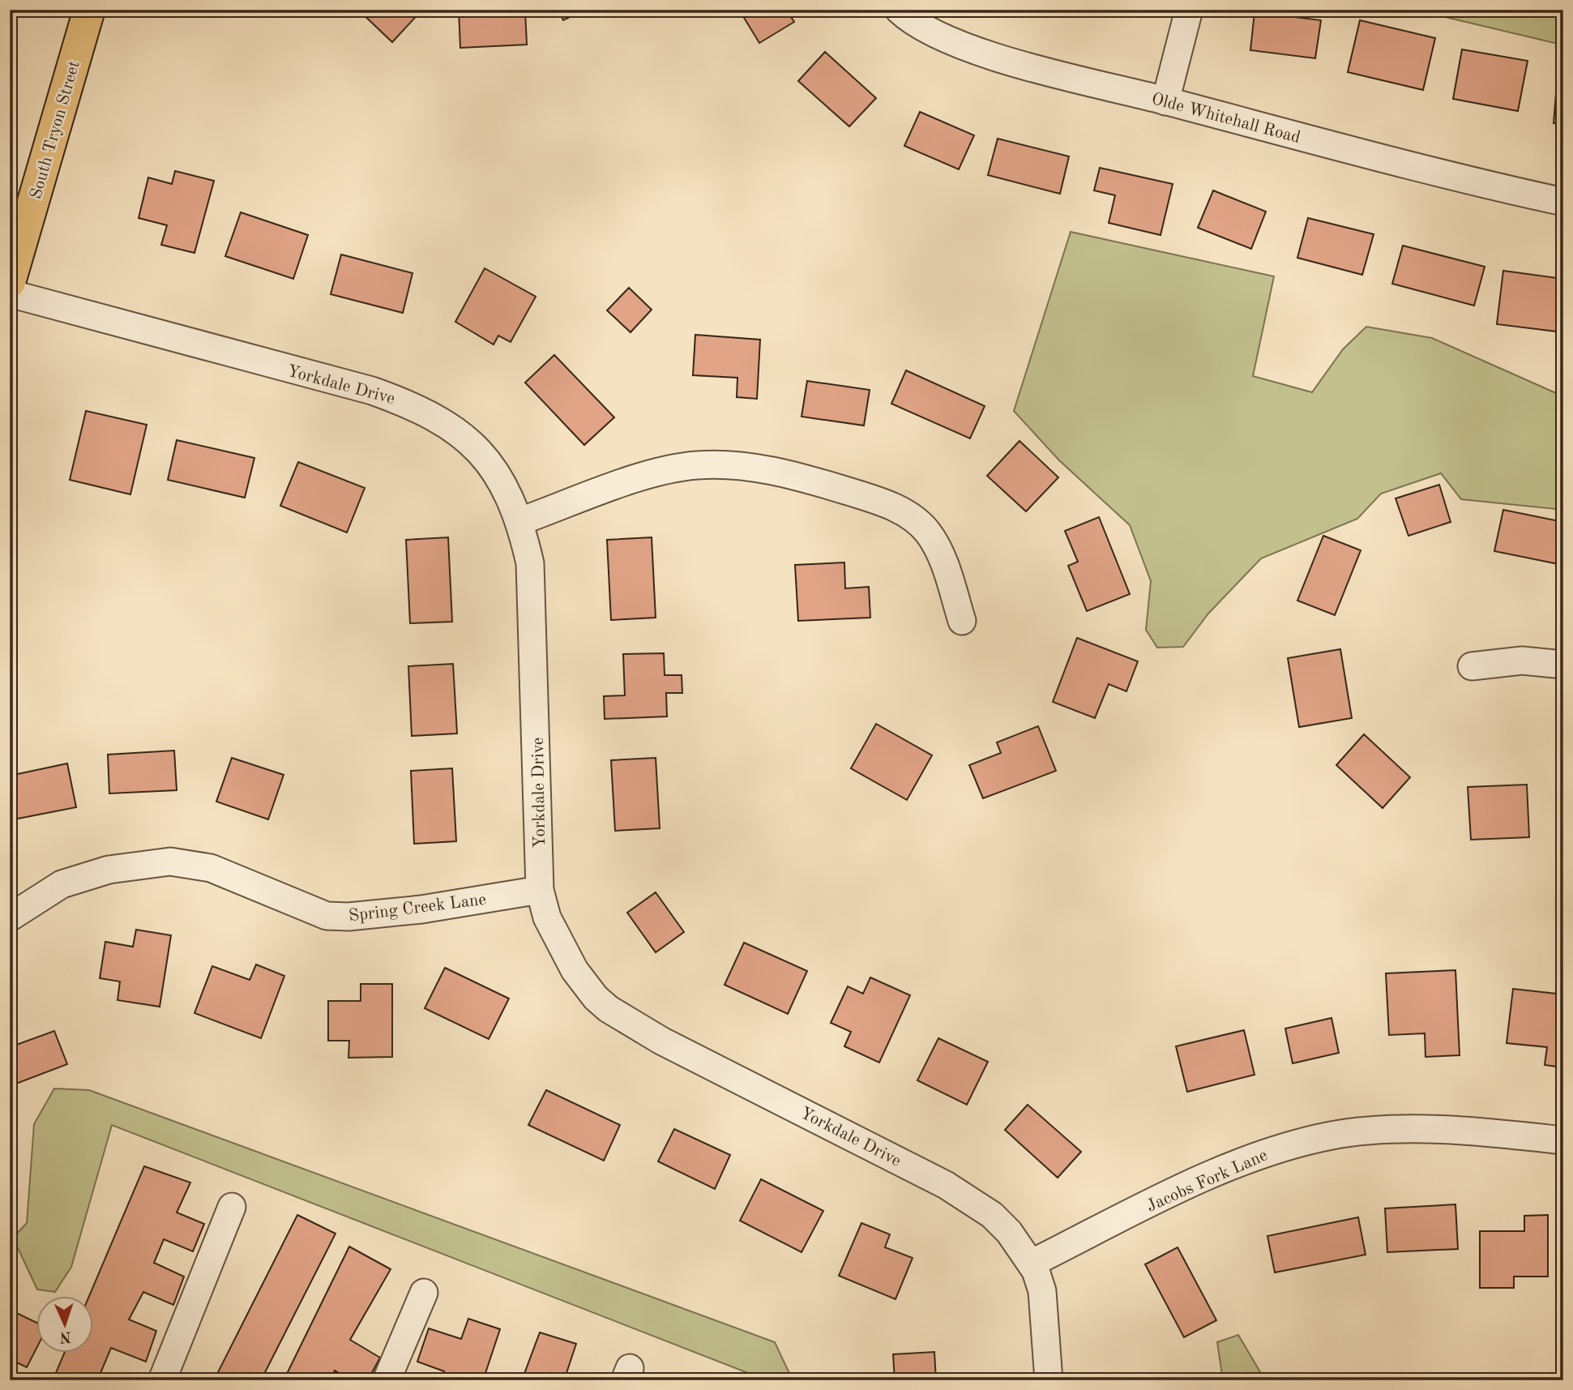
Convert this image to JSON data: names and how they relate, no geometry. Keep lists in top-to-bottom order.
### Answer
{
  "streets": {
    "main road": ["South Tryon Street"],
    "street": [
      "Olde Whitehall Road",
      "Yorkdale Drive",
      "Spring Creek Lane",
      "Jacobs Fork Lane"
    ]
  },
  "crossings": [
    ["Yorkdale Drive", "Spring Creek Lane"],
    ["Yorkdale Drive", "Jacobs Fork Lane"]
  ],
  "north": "bottom"
}
